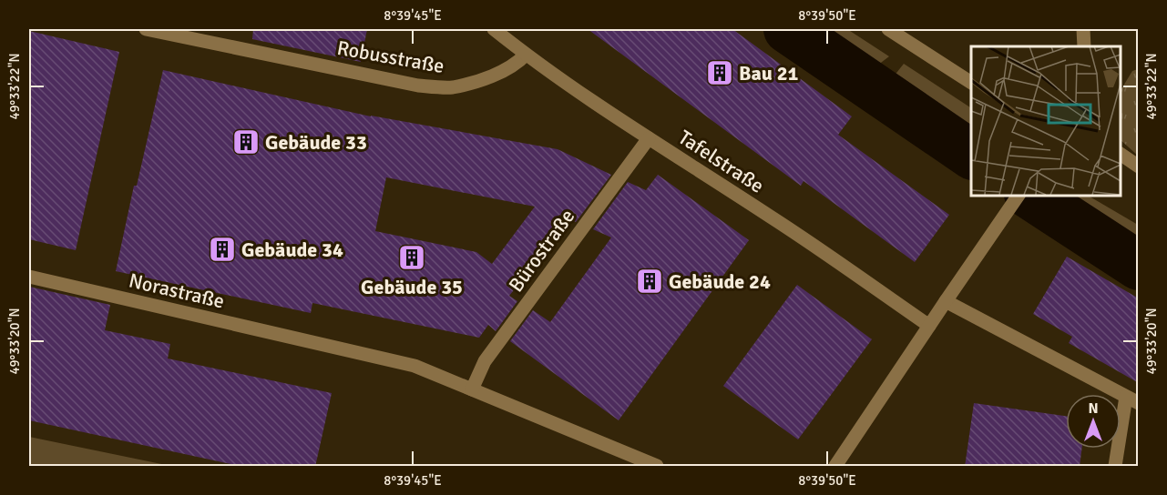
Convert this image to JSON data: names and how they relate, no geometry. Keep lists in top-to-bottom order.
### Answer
{
  "streets": {
    "lane": [
      "Robusstraße",
      "Tafelstraße",
      "Bürostraße",
      "Norastraße"
    ]
  },
  "crossings": [
    ["Robusstraße", "Tafelstraße"],
    ["Tafelstraße", "Bürostraße"],
    ["Bürostraße", "Norastraße"]
  ],
  "places": {
    "building": [
      "Bau 21",
      "Gebäude 33",
      "Gebäude 34",
      "Gebäude 35",
      "Gebäude 24"
    ]
  },
  "north": "top",
  "coordinates": [
    "8°39'45\"E",
    "8°39'50\"E",
    "49°33'22\"N",
    "49°33'20\"N"
  ]
}
